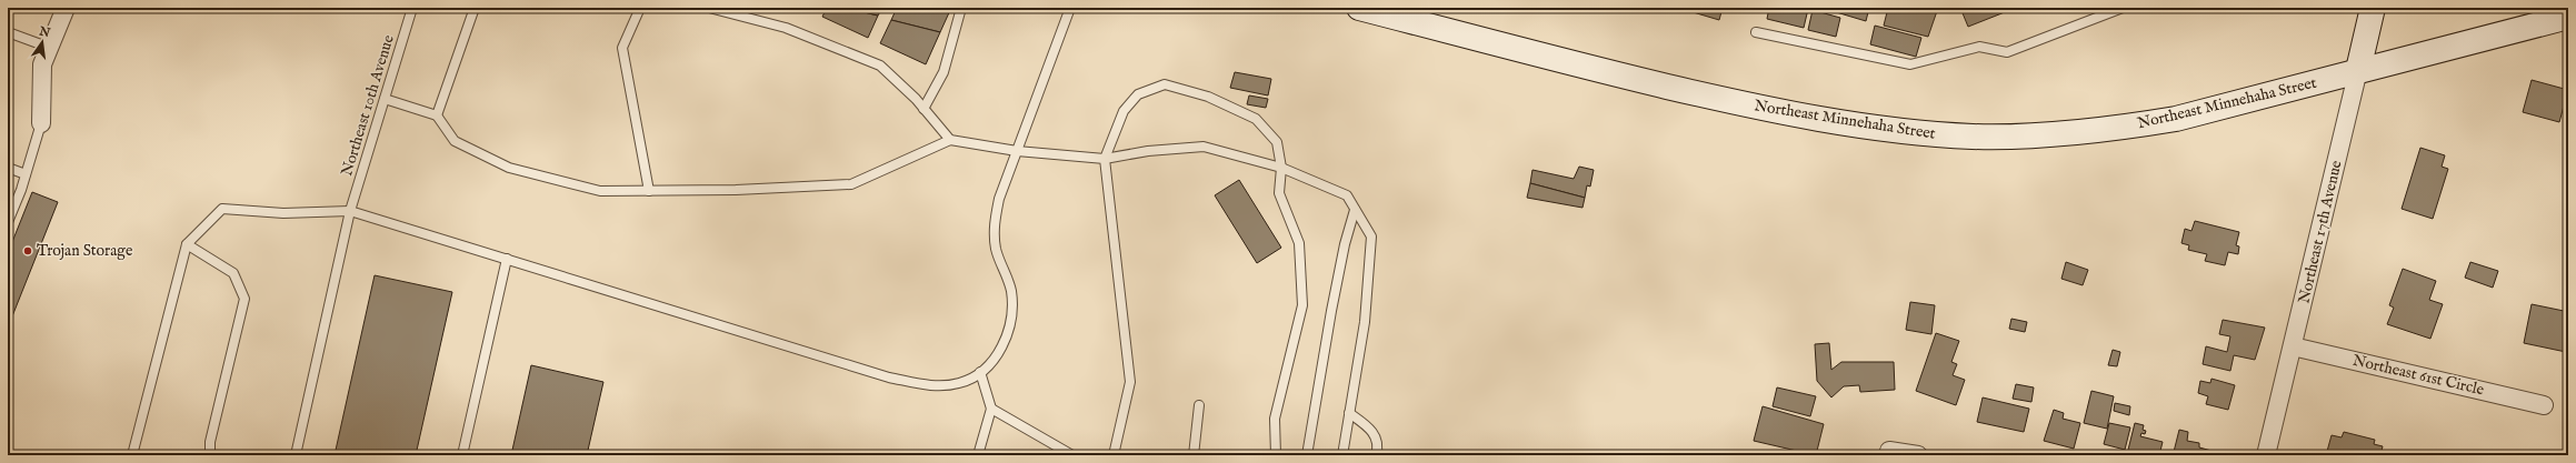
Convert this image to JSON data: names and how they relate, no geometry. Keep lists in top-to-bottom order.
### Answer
{
  "streets": {
    "main road": ["Northeast Minnehaha Street", "Northeast 17th Avenue"],
    "street": ["Northeast 61st Circle"],
    "lane": ["Northeast 10th Avenue"]
  },
  "crossings": [
    ["Northeast Minnehaha Street", "Northeast 17th Avenue"],
    ["Northeast 17th Avenue", "Northeast 61st Circle"]
  ],
  "places": ["Trojan Storage"],
  "north": "top"
}
